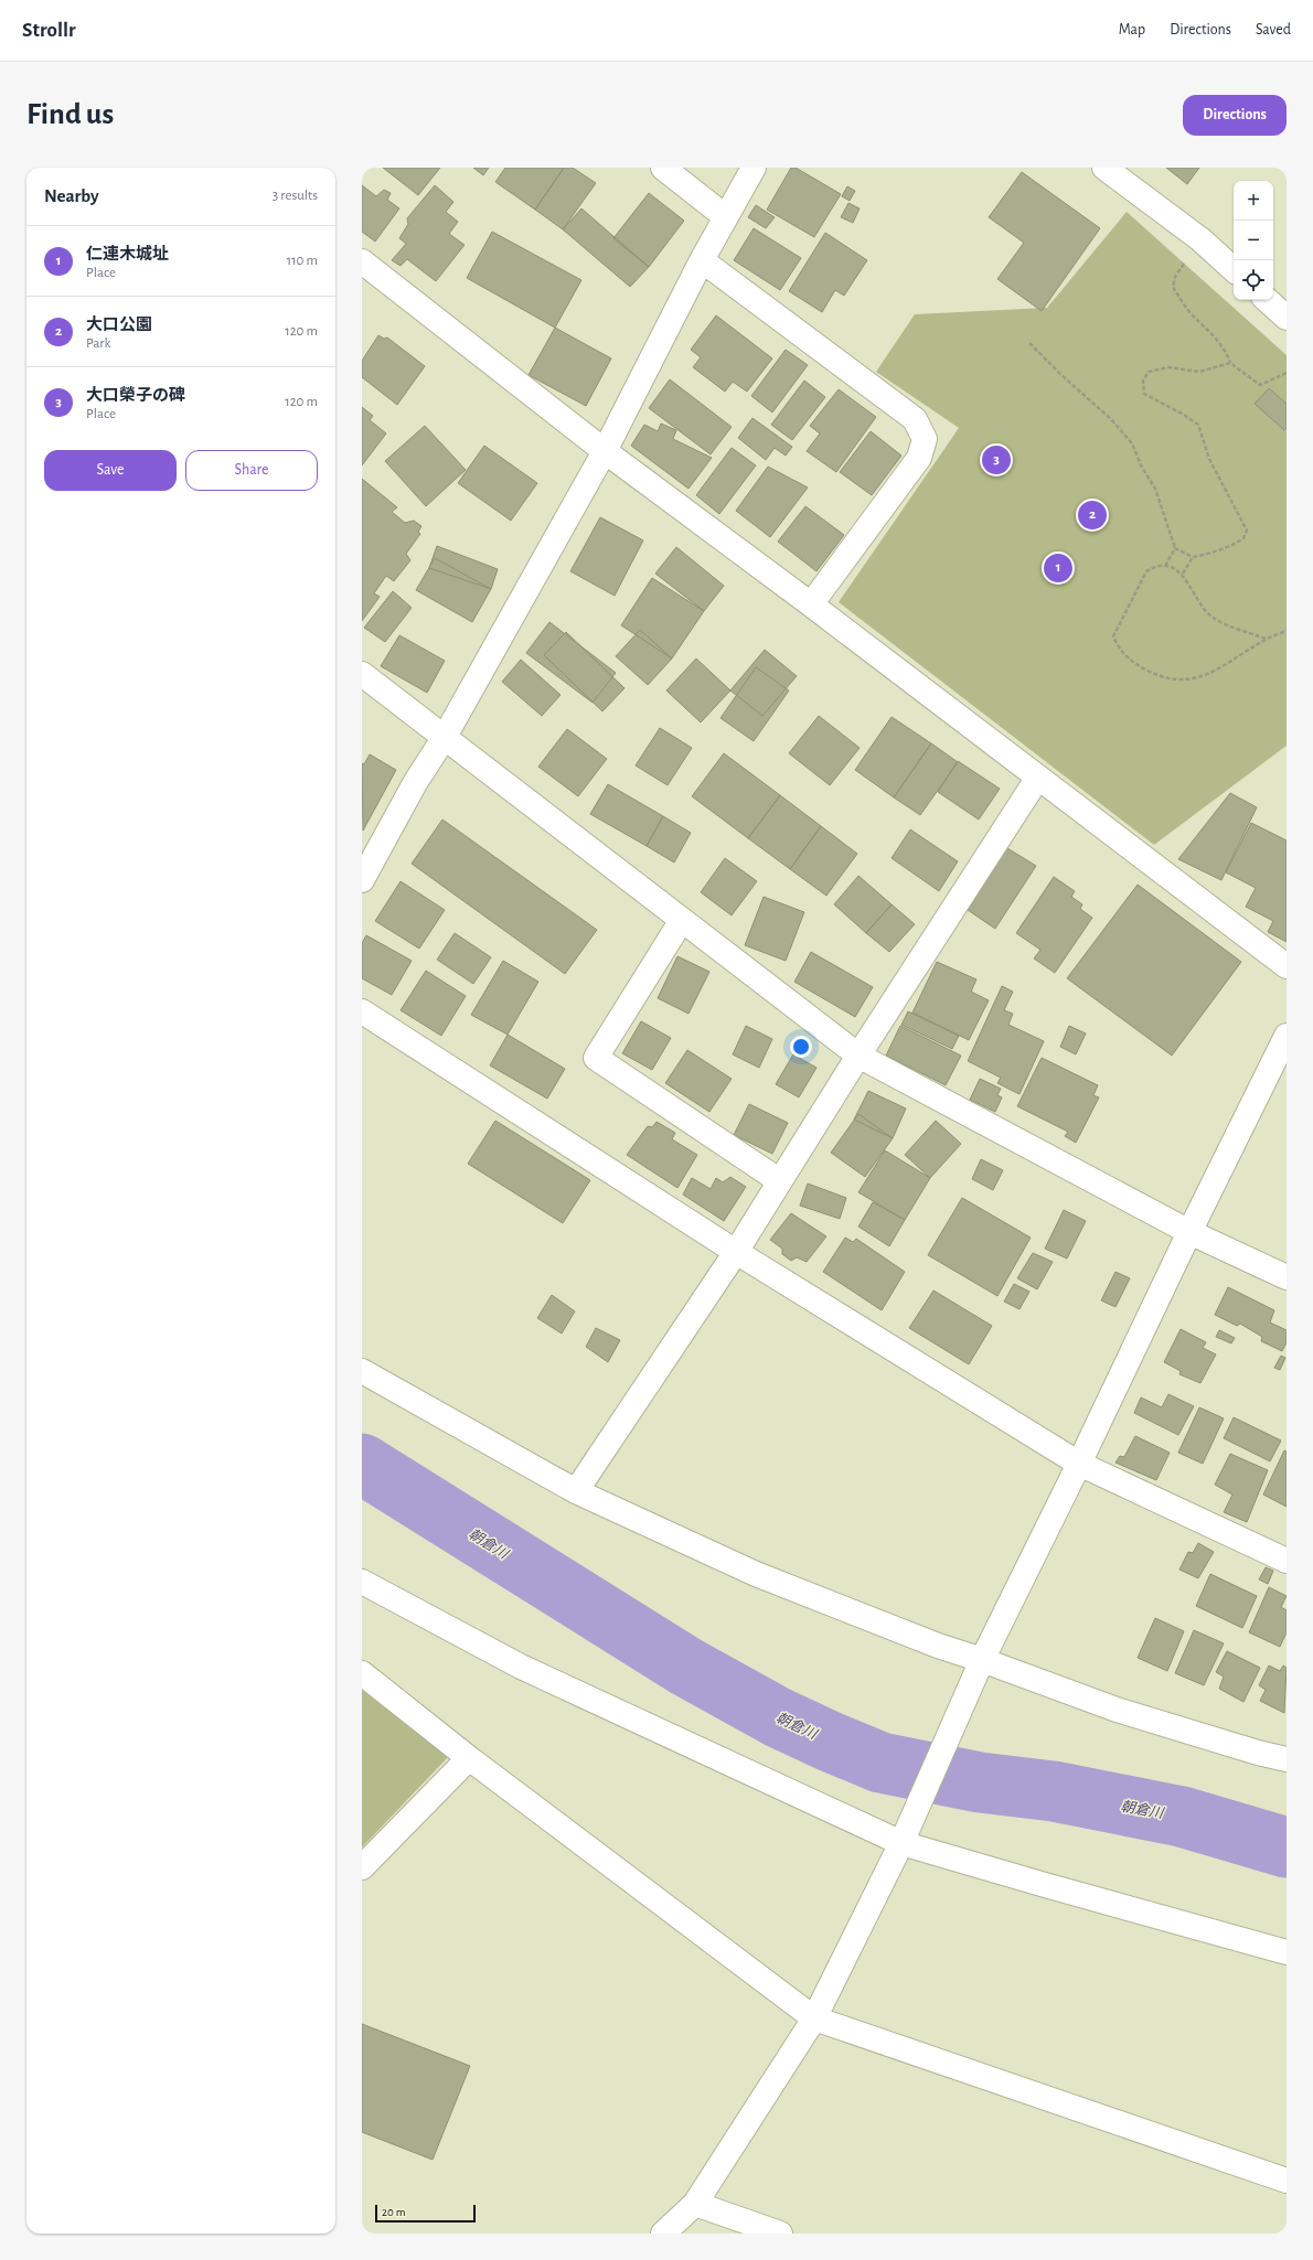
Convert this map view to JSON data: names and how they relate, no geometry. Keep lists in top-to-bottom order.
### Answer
{
  "water": ["朝倉川"],
  "scale_bar": "20 m",
  "page": {
    "header": "Strollr",
    "nav": ["Map", "Directions", "Saved"],
    "buttons": [
      "Directions",
      ["Save", "Share"]
    ],
    "title": "Find us",
    "heading": ["Nearby", "3 results"],
    "map_buttons": ["+", "−"],
    "list": [
      {
        "mark": "1",
        "name": "仁連木城址",
        "note": "Place",
        "value": "110 m"
      },
      {
        "mark": "2",
        "name": "大口公園",
        "note": "Park",
        "value": "120 m"
      },
      {
        "mark": "3",
        "name": "大口榮子の碑",
        "note": "Place",
        "value": "120 m"
      }
    ],
    "pins": ["3", "2", "1"],
    "scale": "20 m"
  }
}
